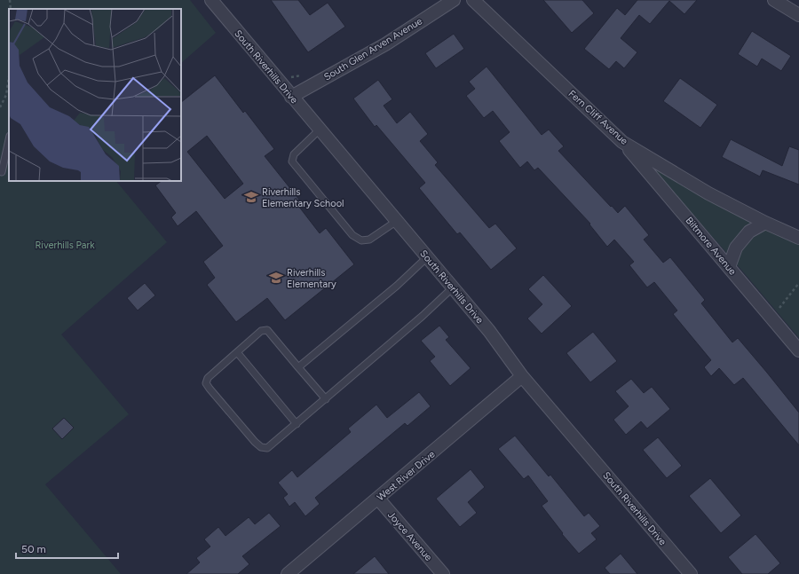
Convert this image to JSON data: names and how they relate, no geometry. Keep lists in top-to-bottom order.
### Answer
{
  "streets": {
    "street": [
      "South Glen Arven Avenue",
      "South Riverhills Drive",
      "Fern Cliff Avenue",
      "Biltmore Avenue",
      "West River Drive",
      "Joyce Avenue"
    ]
  },
  "crossings": [
    ["South Glen Arven Avenue", "South Riverhills Drive"],
    ["South Riverhills Drive", "West River Drive"],
    ["Fern Cliff Avenue", "Biltmore Avenue"],
    ["West River Drive", "Joyce Avenue"]
  ],
  "parks": ["Riverhills Park"],
  "places": {
    "school or university": ["Riverhills Elementary School", "Riverhills Elementary"]
  },
  "scale_bar": "50 m"
}
